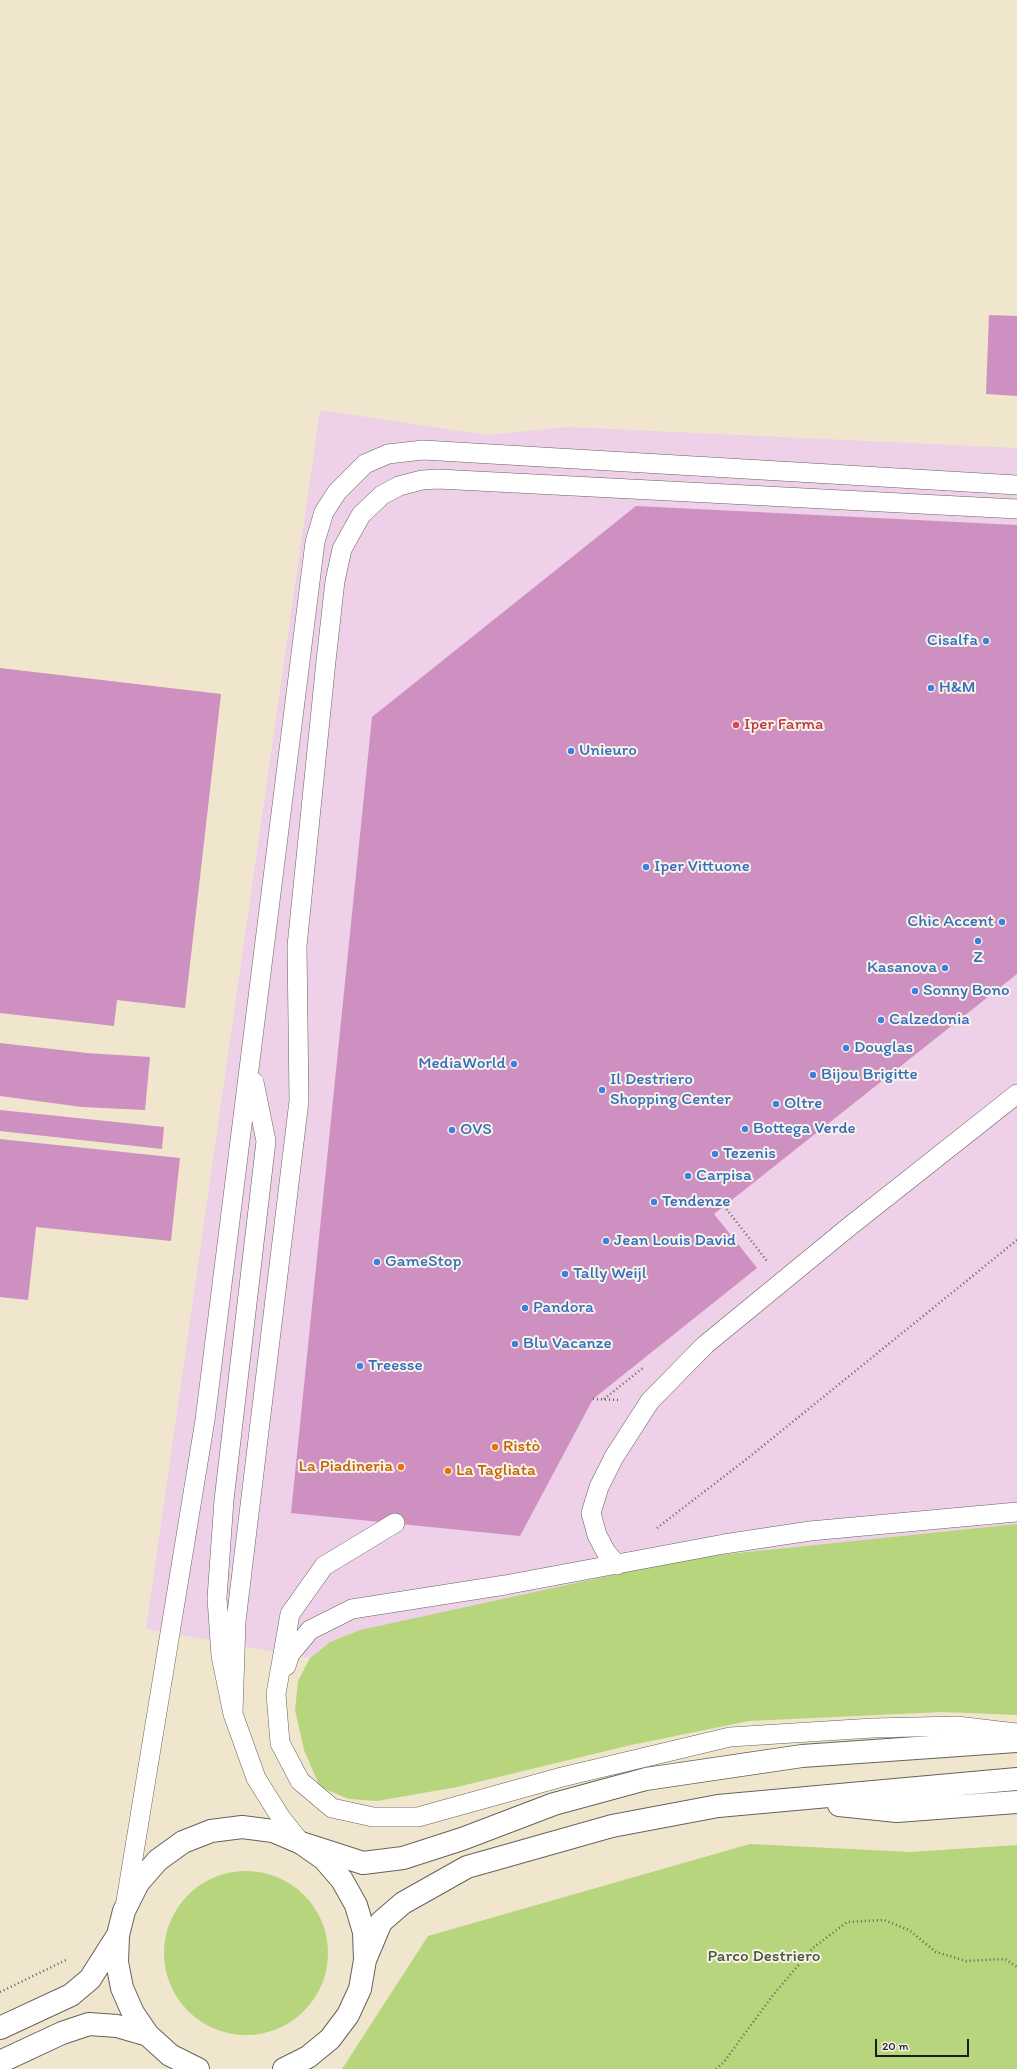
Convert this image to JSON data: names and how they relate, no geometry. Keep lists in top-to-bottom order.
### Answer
{
  "parks": ["Parco Destriero"],
  "places": [
    "Cisalfa",
    "H&M",
    "Iper Farma",
    "Unieuro",
    "Iper Vittuone",
    "Chic Accent",
    "Z",
    "Kasanova",
    "Sonny Bono",
    "Calzedonia",
    "Douglas",
    "MediaWorld",
    "Bijou Brigitte",
    "Il Destriero Shopping Center",
    "Oltre",
    "Bottega Verde",
    "OVS",
    "Tezenis",
    "Carpisa",
    "Tendenze",
    "Jean Louis David",
    "GameStop",
    "Tally Weijl",
    "Pandora",
    "Blu Vacanze",
    "Treesse",
    "Ristò",
    "La Piadineria",
    "La Tagliata"
  ],
  "scale_bar": "20 m"
}
